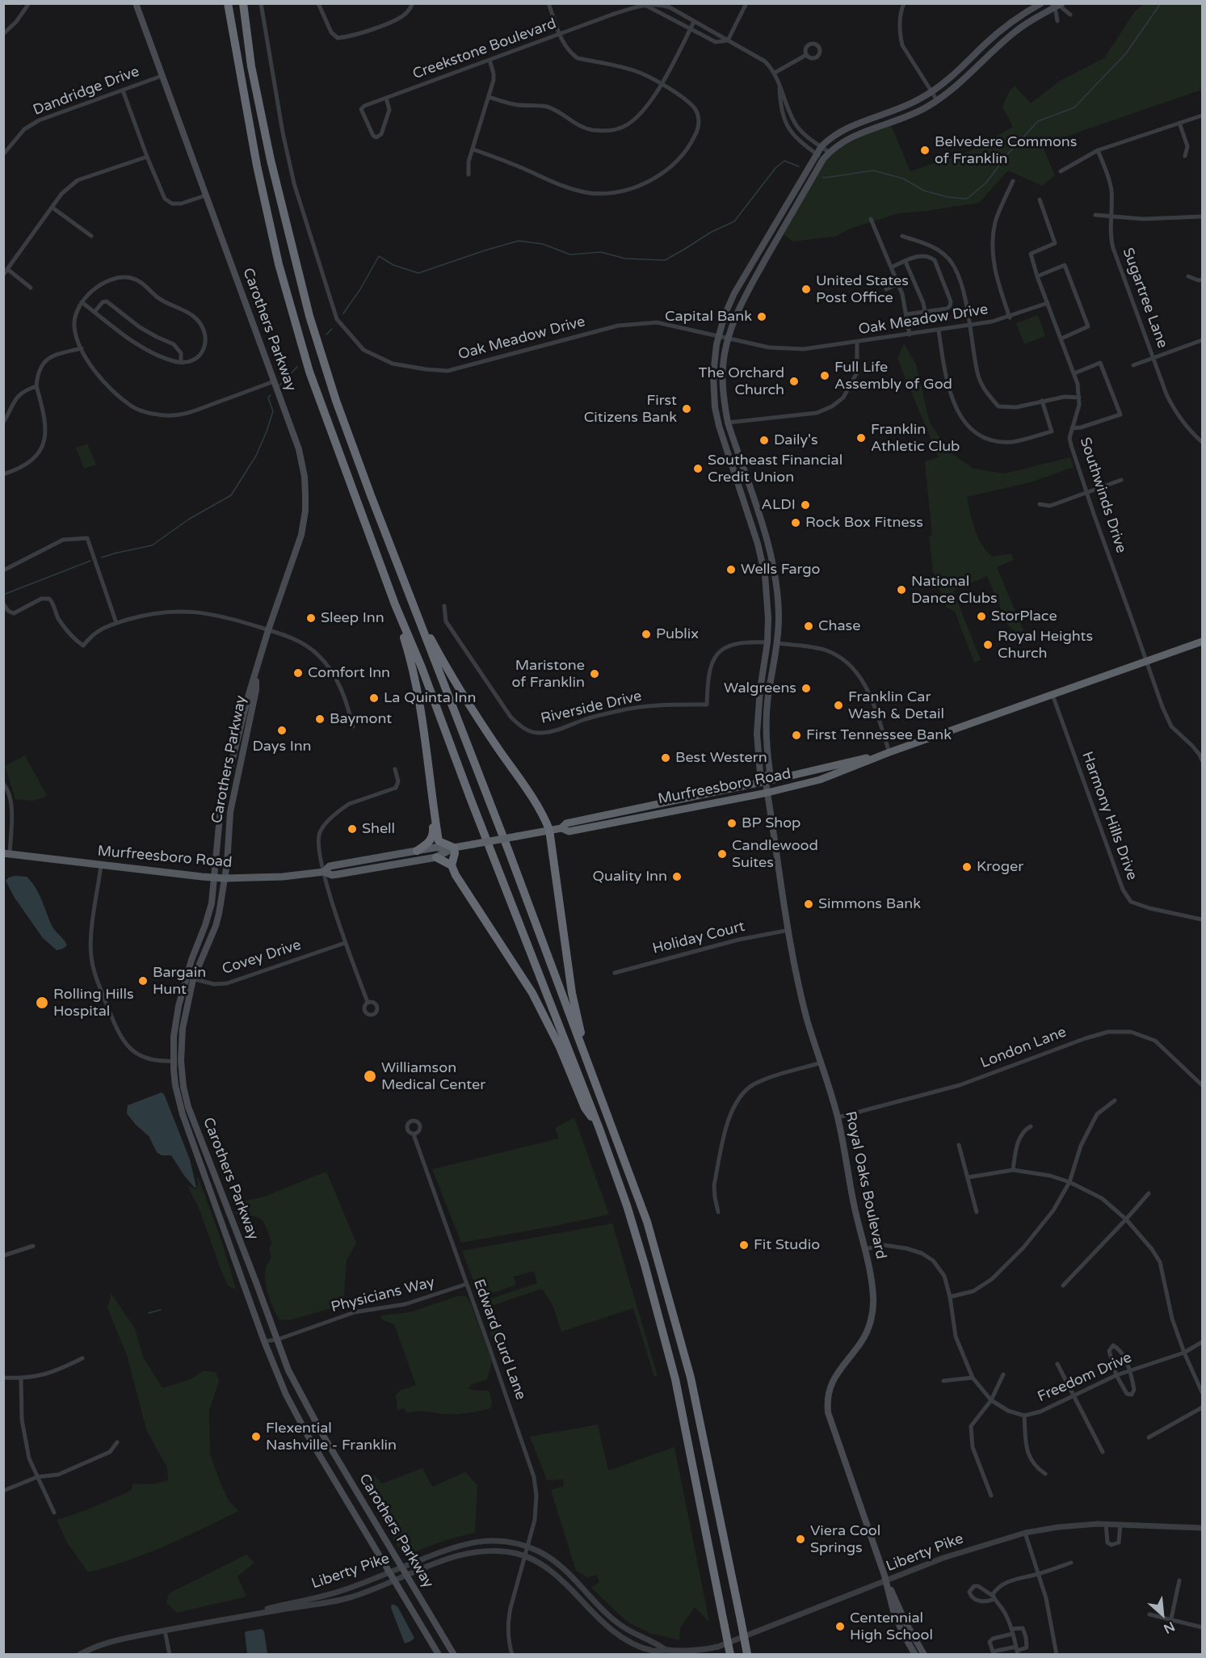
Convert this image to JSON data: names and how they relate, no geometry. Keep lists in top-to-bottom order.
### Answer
{
  "streets": {
    "highway": ["Murfreesboro Road"],
    "main road": ["Carothers Parkway", "Royal Oaks Boulevard"],
    "street": [
      "Creekstone Boulevard",
      "Dandridge Drive",
      "Sugartree Lane",
      "Oak Meadow Drive",
      "Southwinds Drive",
      "Riverside Drive",
      "Harmony Hills Drive",
      "Holiday Court",
      "Covey Drive",
      "London Lane",
      "Physicians Way",
      "Edward Curd Lane",
      "Freedom Drive",
      "Liberty Pike"
    ]
  },
  "crossings": [
    ["Dandridge Drive", "Carothers Parkway"],
    ["Oak Meadow Drive", "Southwinds Drive"],
    ["Carothers Parkway", "Murfreesboro Road"],
    ["Carothers Parkway", "Covey Drive"],
    ["Carothers Parkway", "Physicians Way"],
    ["Carothers Parkway", "Liberty Pike"],
    ["Southwinds Drive", "Murfreesboro Road"],
    ["Murfreesboro Road", "Harmony Hills Drive"],
    ["Murfreesboro Road", "Royal Oaks Boulevard"],
    ["Holiday Court", "Royal Oaks Boulevard"],
    ["London Lane", "Royal Oaks Boulevard"],
    ["Royal Oaks Boulevard", "Freedom Drive"],
    ["Royal Oaks Boulevard", "Liberty Pike"],
    ["Physicians Way", "Edward Curd Lane"],
    ["Edward Curd Lane", "Liberty Pike"]
  ],
  "places": [
    "Belvedere Commons of Franklin",
    "United States Post Office",
    "Capital Bank",
    "Full Life Assembly of God",
    "The Orchard Church",
    "First Citizens Bank",
    "Franklin Athletic Club",
    "Daily's",
    "Southeast Financial Credit Union",
    "ALDI",
    "Rock Box Fitness",
    "Wells Fargo",
    "National Dance Clubs",
    "StorPlace",
    "Sleep Inn",
    "Chase",
    "Publix",
    "Royal Heights Church",
    "Comfort Inn",
    "Maristone of Franklin",
    "Walgreens",
    "La Quinta Inn",
    "Franklin Car Wash & Detail",
    "Baymont",
    "Days Inn",
    "First Tennessee Bank",
    "Best Western",
    "BP Shop",
    "Shell",
    "Candlewood Suites",
    "Kroger",
    "Quality Inn",
    "Simmons Bank",
    "Bargain Hunt",
    "Rolling Hills Hospital",
    "Williamson Medical Center",
    "Fit Studio",
    "Flexential Nashville - Franklin",
    "Viera Cool Springs",
    "Centennial High School"
  ],
  "north": "bottom right"
}
